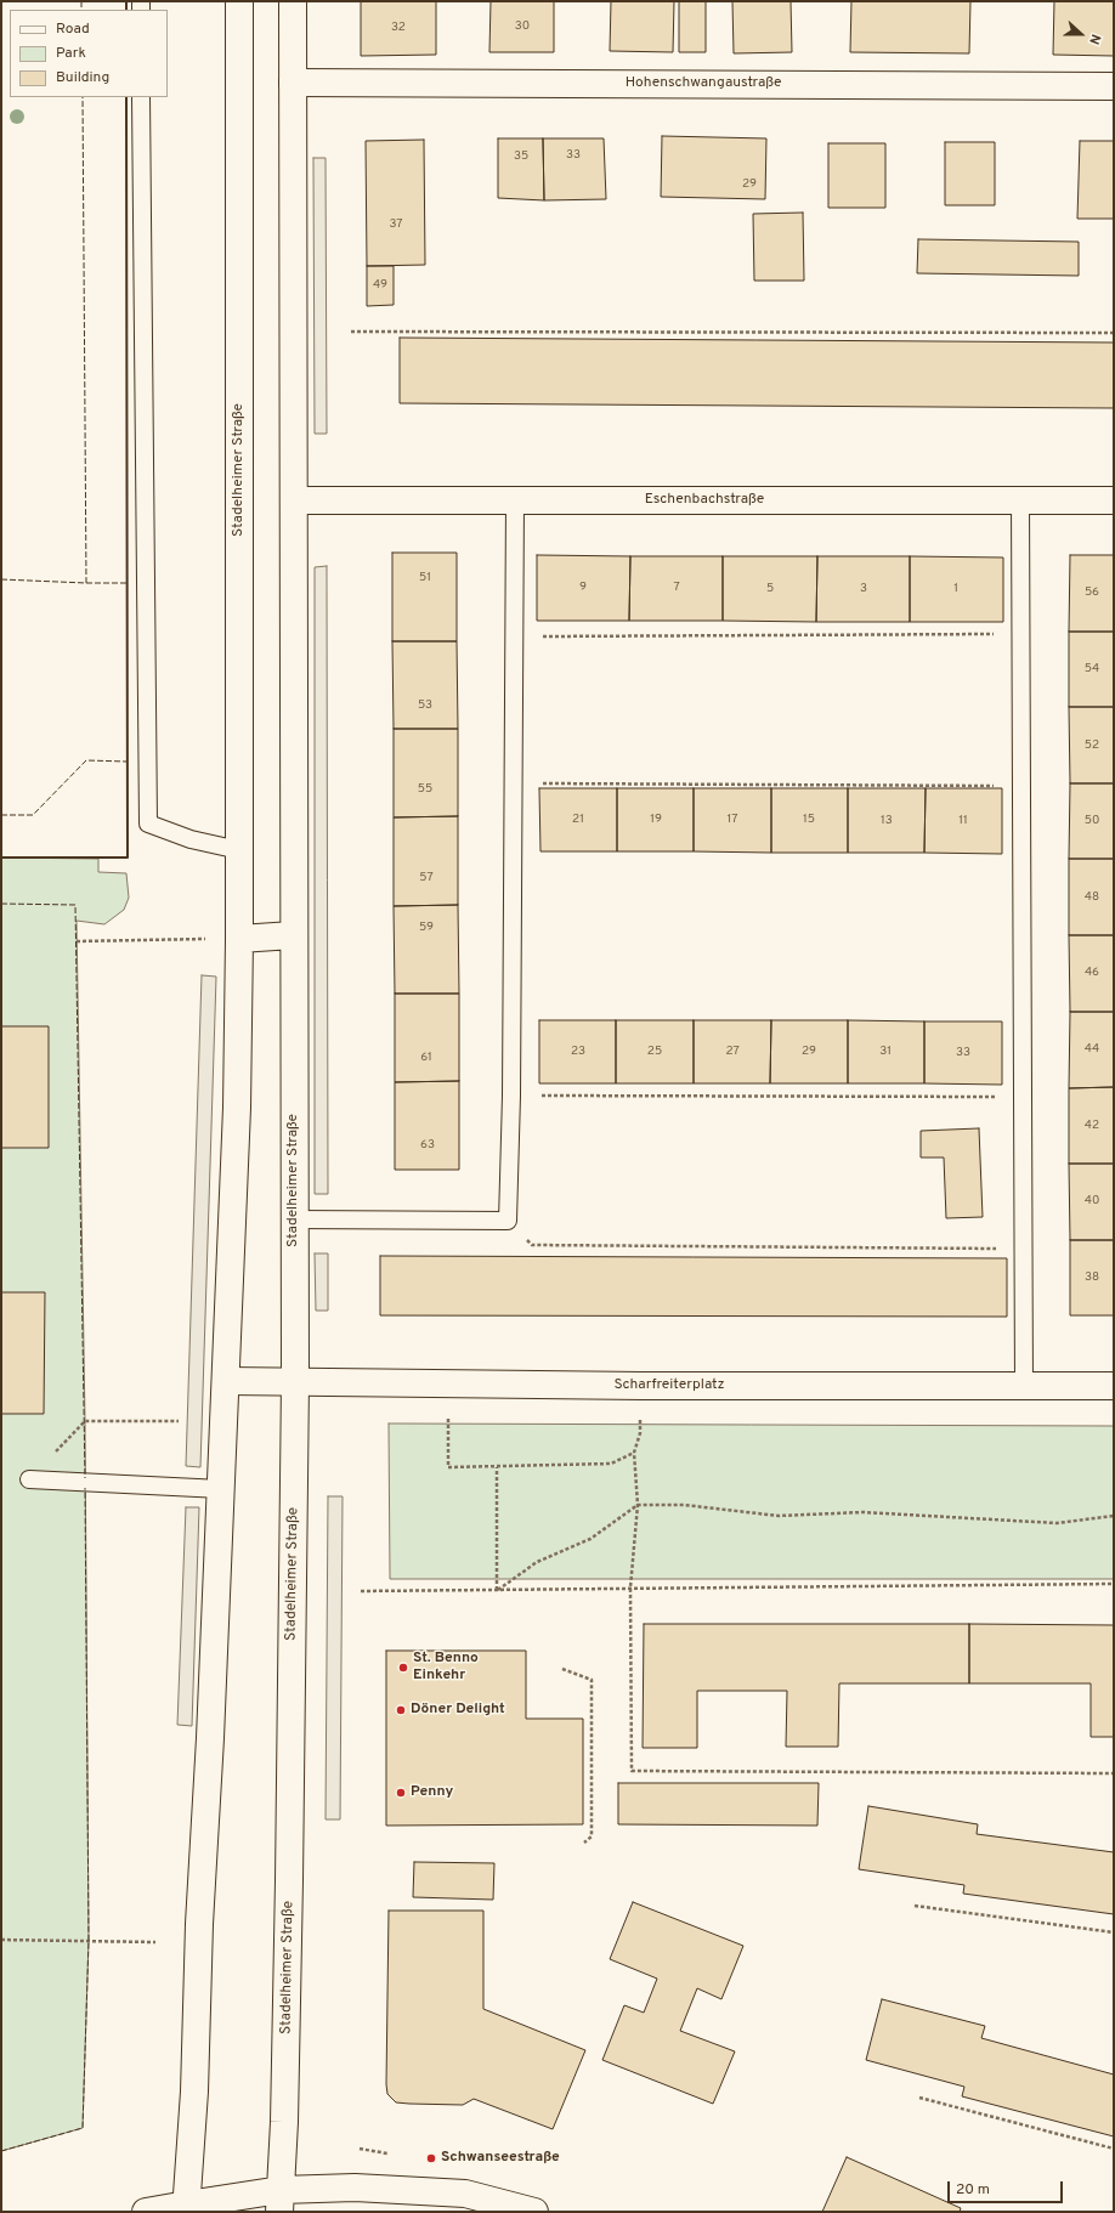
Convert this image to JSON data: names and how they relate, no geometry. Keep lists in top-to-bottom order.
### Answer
{
  "streets": {
    "main road": [
      "Hohenschwangaustraße",
      "Stadelheimer Straße",
      "Eschenbachstraße",
      "Scharfreiterplatz"
    ]
  },
  "crossings": [
    ["Hohenschwangaustraße", "Stadelheimer Straße"],
    ["Stadelheimer Straße", "Eschenbachstraße"],
    ["Stadelheimer Straße", "Scharfreiterplatz"]
  ],
  "places": [
    "St. Benno Einkehr",
    "Döner Delight",
    "Penny",
    "Schwanseestraße"
  ],
  "house_numbers": [
    "30",
    "32",
    "33",
    "35",
    "29",
    "37",
    "49",
    "51",
    "9",
    "7",
    "5",
    "3",
    "1",
    "56",
    "54",
    "53",
    "52",
    "55",
    "21",
    "19",
    "17",
    "15",
    "13",
    "11",
    "50",
    "57",
    "48",
    "59",
    "46",
    "44",
    "23",
    "25",
    "27",
    "29",
    "31",
    "33",
    "61",
    "42",
    "63",
    "40",
    "38"
  ],
  "legend": ["Road", "Park", "Building"],
  "scale_bar": "20 m",
  "north": "right"
}
